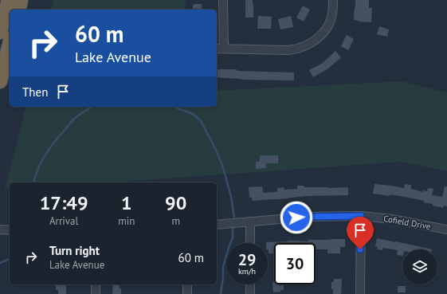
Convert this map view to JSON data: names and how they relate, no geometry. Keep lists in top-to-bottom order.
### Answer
{
  "streets": {
    "street": ["Cofield Drive"]
  },
  "page": {
    "turn": ["60 m", "Lake Avenue"],
    "then": "Then",
    "eta": [
      "17:49",
      "Arrival",
      "1",
      "min",
      "90",
      "m"
    ],
    "list": [
      {
        "name": "Turn right",
        "note": "Lake Avenue",
        "value": "60 m"
      }
    ],
    "speed": "29 km/h",
    "limit": "30"
  }
}
